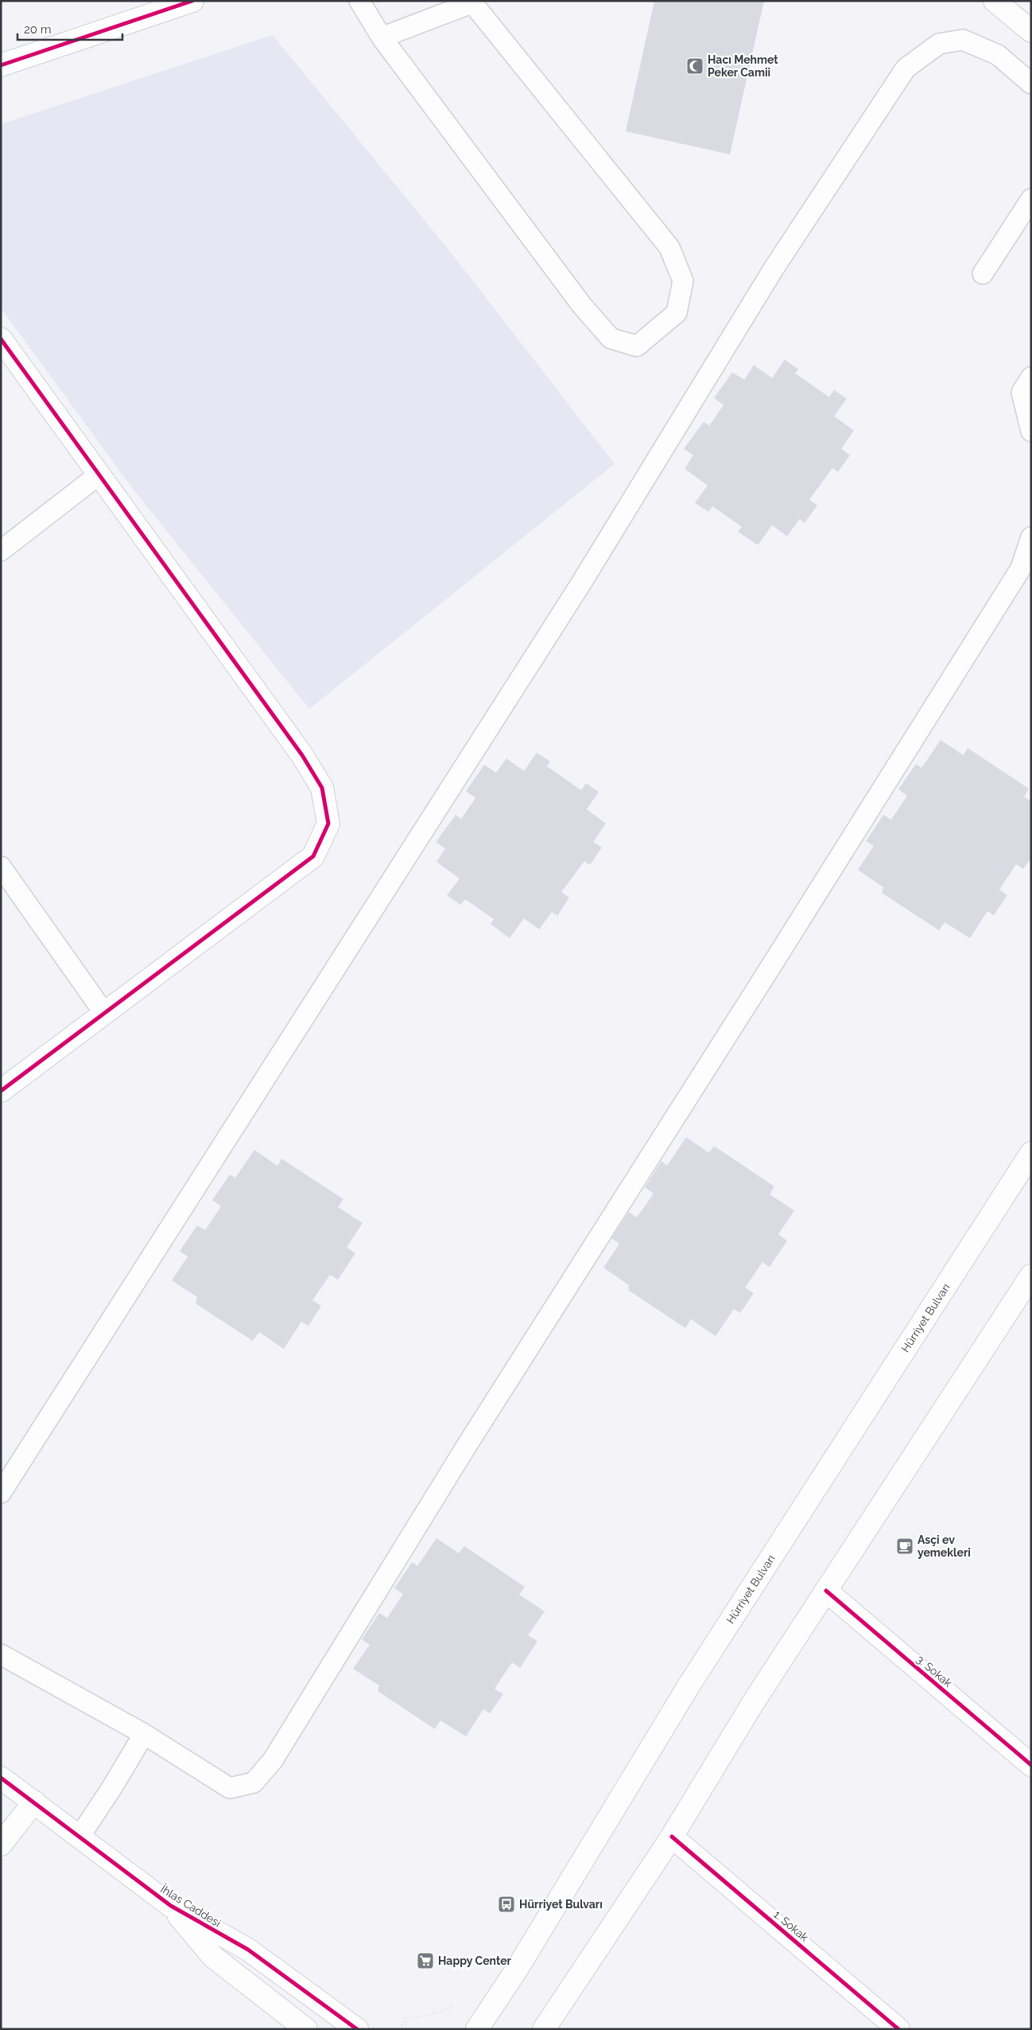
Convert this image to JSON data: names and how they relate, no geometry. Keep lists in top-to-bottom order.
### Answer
{
  "streets": {
    "street": [
      "Hürriyet Bulvarı",
      "3. Sokak",
      "İhlas Caddesi",
      "1. Sokak"
    ]
  },
  "places": {
    "mosque": ["Hacı Mehmet Peker Camii"],
    "cafe": ["Asçi ev yemekleri"],
    "bus stop": ["Hürriyet Bulvarı"],
    "supermarket": ["Happy Center"]
  },
  "scale_bar": "20 m"
}
